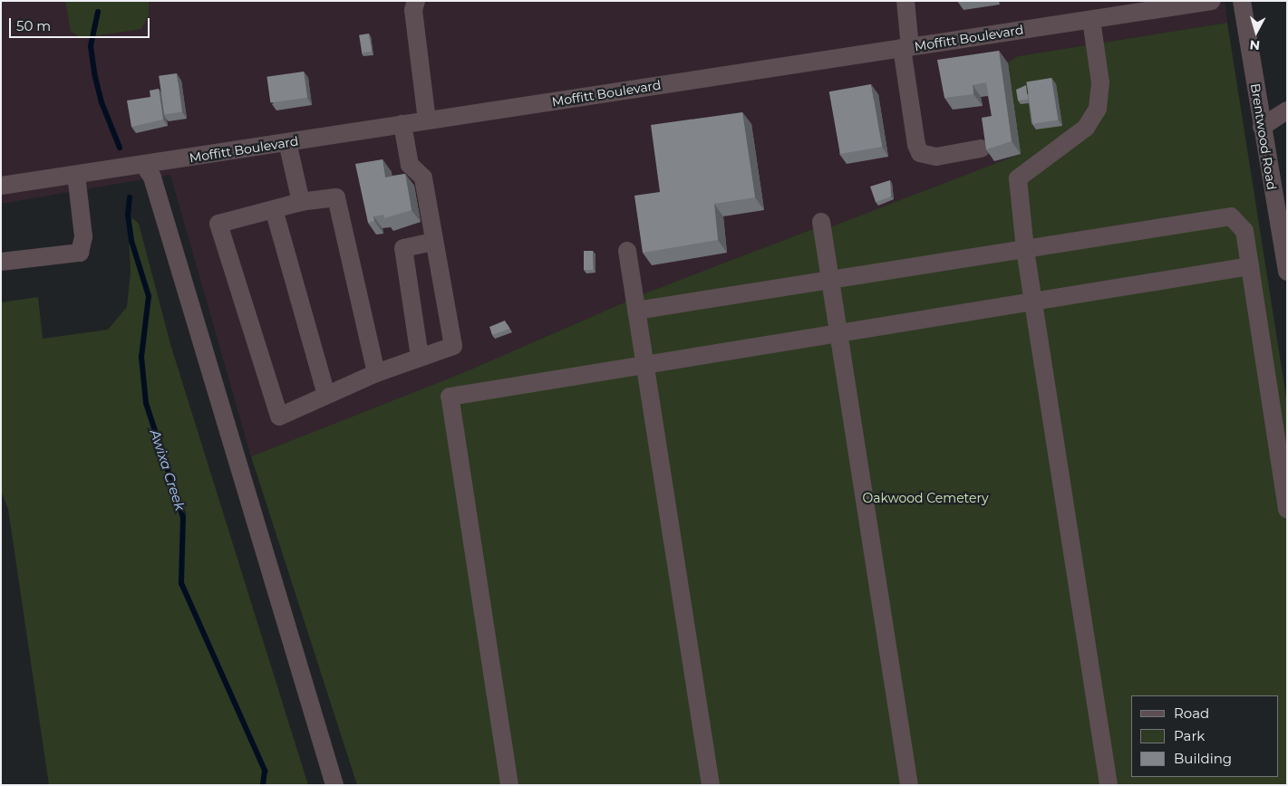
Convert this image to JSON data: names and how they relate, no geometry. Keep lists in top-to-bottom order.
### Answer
{
  "streets": {
    "street": ["Moffitt Boulevard", "Brentwood Road"]
  },
  "water": ["Awixa Creek"],
  "parks": ["Oakwood Cemetery"],
  "legend": ["Road", "Park", "Building"],
  "scale_bar": "50 m",
  "north": "bottom"
}
